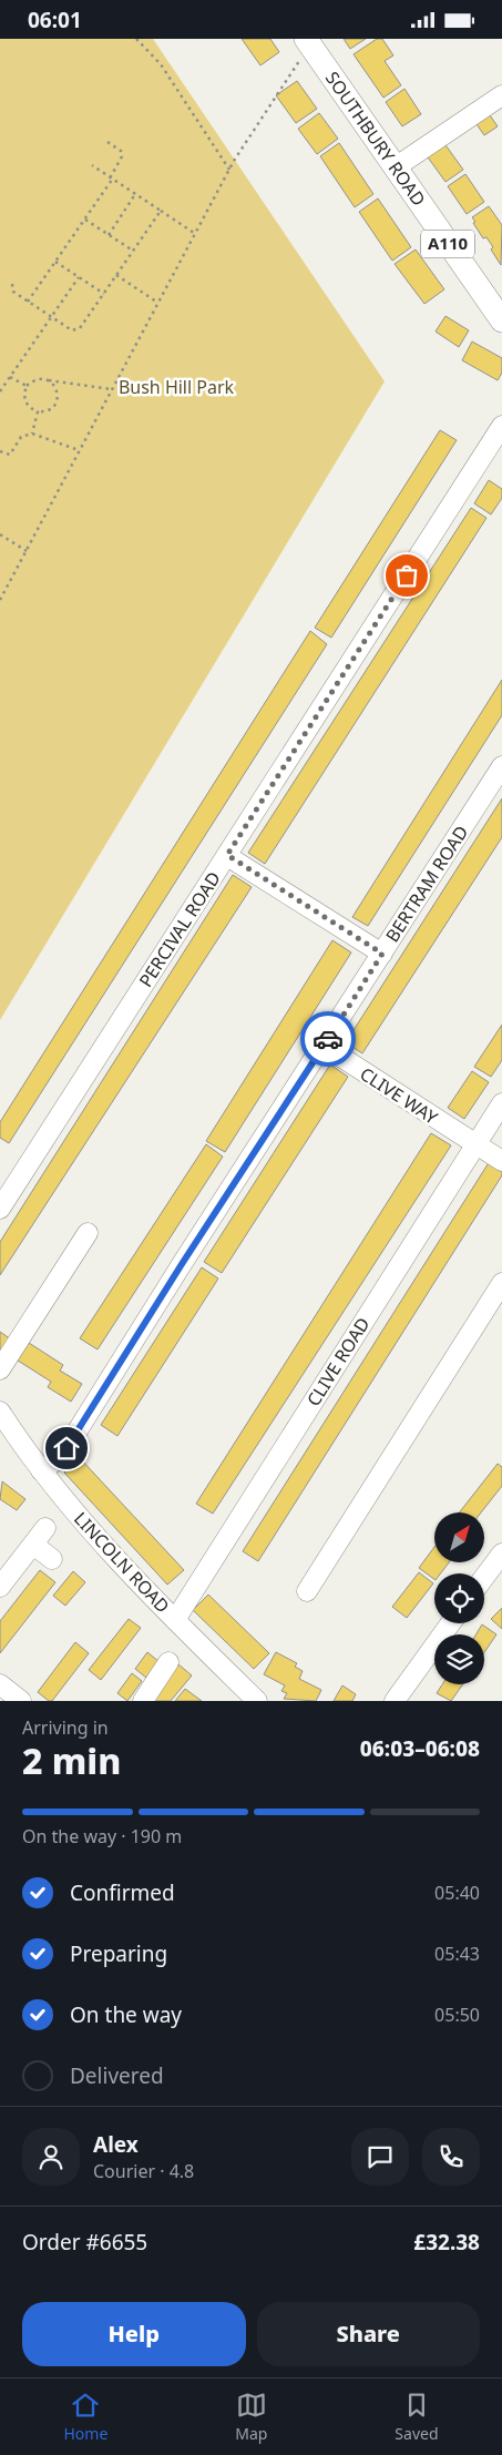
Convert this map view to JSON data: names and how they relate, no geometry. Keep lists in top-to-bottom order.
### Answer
{
  "streets": {
    "main road": ["SOUTHBURY ROAD", "A110"],
    "street": [
      "BERTRAM ROAD",
      "PERCIVAL ROAD",
      "CLIVE WAY",
      "CLIVE ROAD",
      "LINCOLN ROAD"
    ]
  },
  "crossings": [
    ["BERTRAM ROAD", "CLIVE WAY"],
    ["BERTRAM ROAD", "LINCOLN ROAD"],
    ["CLIVE WAY", "CLIVE ROAD"],
    ["CLIVE ROAD", "LINCOLN ROAD"]
  ],
  "parks": ["Bush Hill Park"],
  "north": "top right",
  "page": {
    "status": "06:01",
    "heading": ["2 min", "Arriving in", "06:03–06:08"],
    "panel": [
      "Alex",
      "Courier · 4.8",
      "Order #6655",
      "£32.38"
    ],
    "bar": "On the way · 190 m",
    "list": [
      ["Confirmed", "05:40"],
      ["Preparing", "05:43"],
      ["On the way", "05:50"],
      "Delivered"
    ],
    "buttons": ["Help", "Share"],
    "tabs": ["Home", "Map", "Saved"]
  }
}
